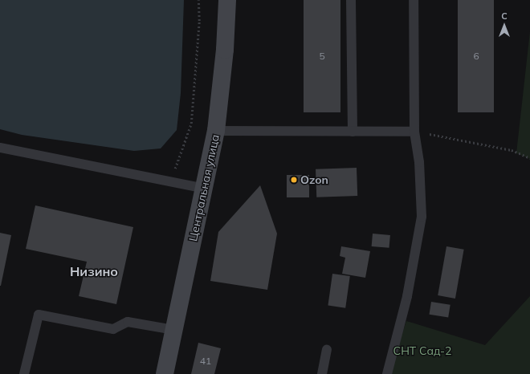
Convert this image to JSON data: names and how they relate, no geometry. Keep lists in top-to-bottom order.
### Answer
{
  "streets": {
    "street": ["Центральная улица"]
  },
  "districts": ["Низино"],
  "parks": ["СНТ Сад-2"],
  "places": ["Ozon"],
  "house_numbers": ["5", "6", "41"],
  "north": "top"
}
